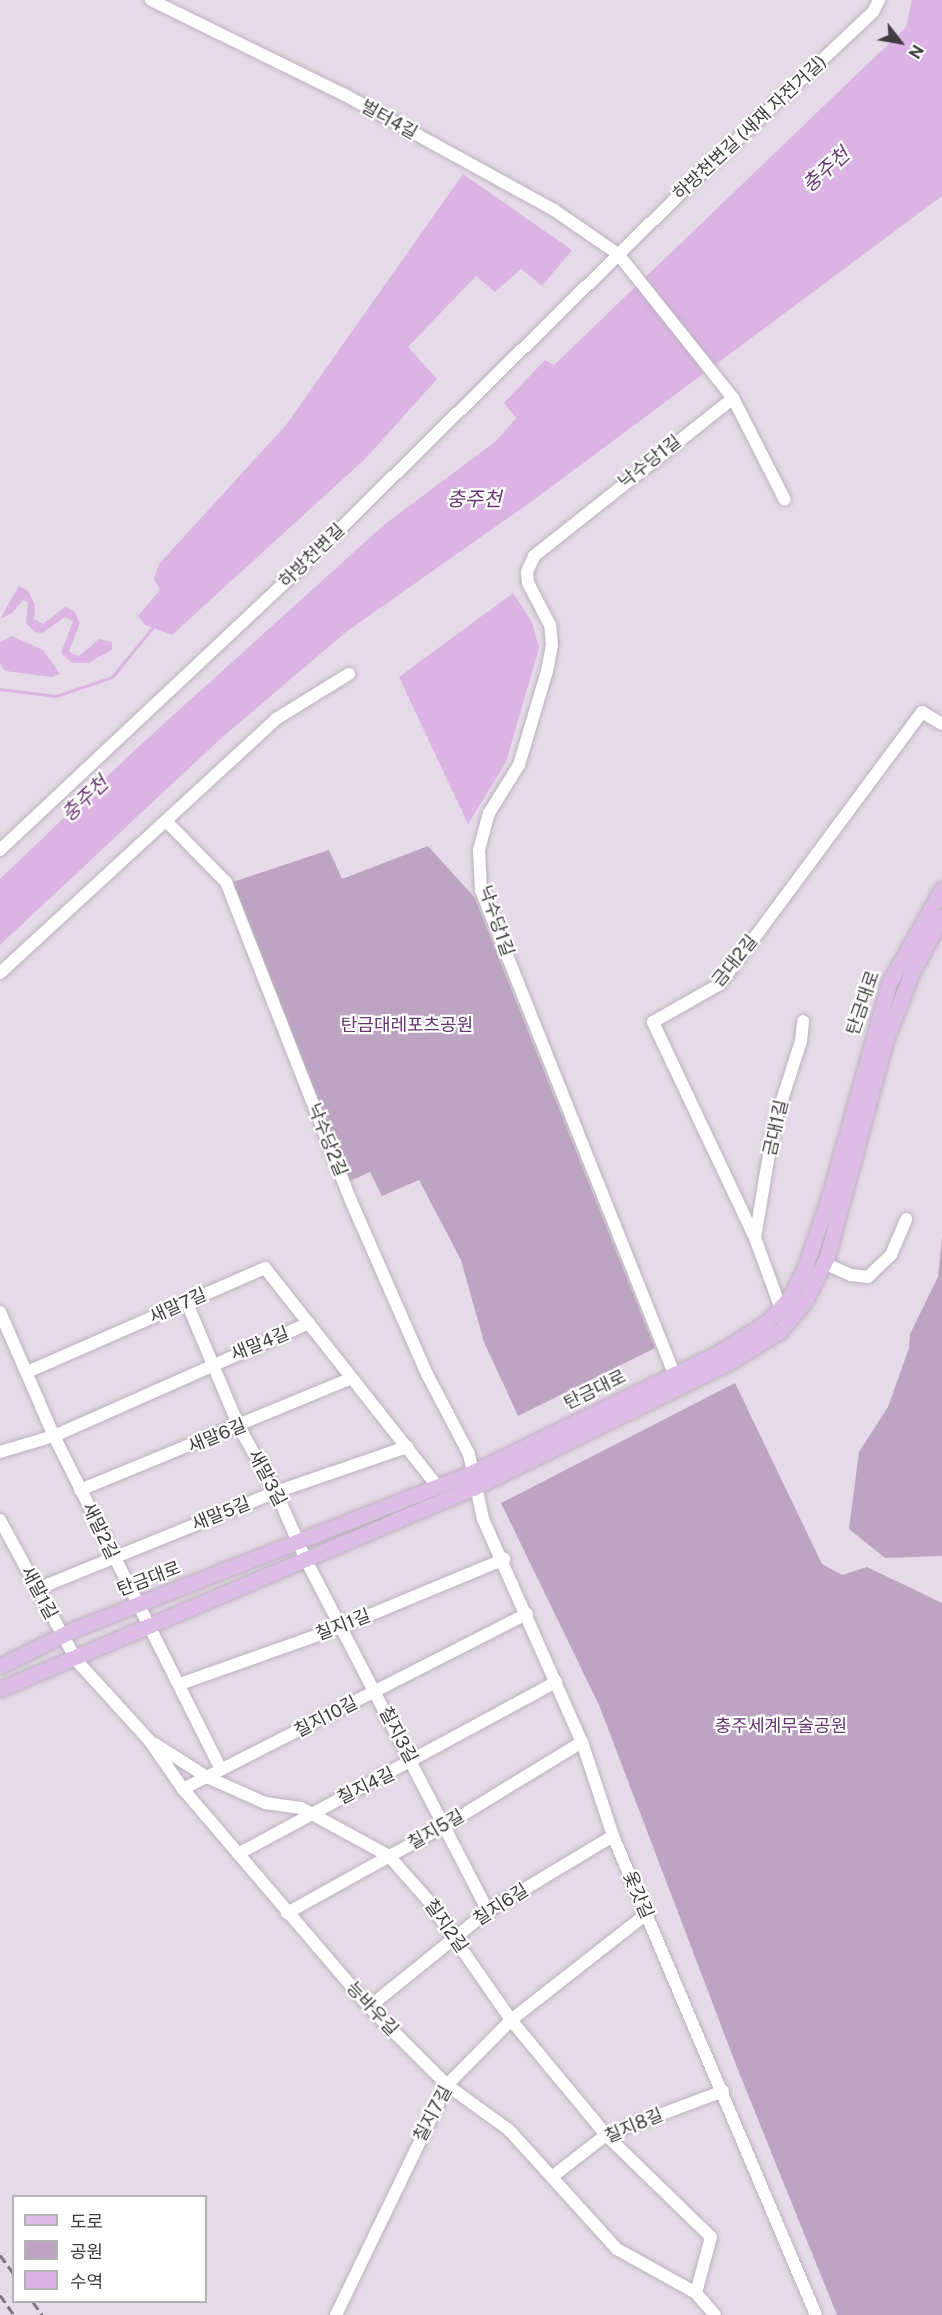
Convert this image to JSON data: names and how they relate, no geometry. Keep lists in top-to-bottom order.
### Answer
{
  "streets": {
    "main road": ["탄금대로"],
    "street": [
      "벌터4길",
      "하방천변길 (새재 자전거길)",
      "낙수당1길",
      "하방천변길",
      "금대2길",
      "금대1길",
      "낙수당2길",
      "새말7길",
      "새말4길",
      "새말6길",
      "새말3길",
      "새말5길",
      "새말2길",
      "새말1길",
      "칠지1길",
      "칠지10길",
      "칠지3길",
      "칠지4길",
      "칠지5길",
      "옻갓길",
      "칠지6길",
      "칠지2길",
      "능바우길",
      "칠지7길",
      "칠지8길"
    ]
  },
  "crossings": [
    ["벌터4길", "하방천변길 (새재 자전거길)"],
    ["벌터4길", "낙수당1길"],
    ["벌터4길", "하방천변길"],
    ["하방천변길 (새재 자전거길)", "하방천변길"],
    ["낙수당1길", "탄금대로"],
    ["금대2길", "탄금대로"],
    ["금대2길", "금대1길"],
    ["탄금대로", "낙수당2길"],
    ["탄금대로", "새말4길"],
    ["탄금대로", "새말3길"],
    ["탄금대로", "새말2길"],
    ["탄금대로", "새말1길"],
    ["탄금대로", "칠지3길"],
    ["탄금대로", "옻갓길"],
    ["탄금대로", "능바우길"],
    ["낙수당2길", "옻갓길"],
    ["새말7길", "새말4길"],
    ["새말7길", "새말3길"],
    ["새말7길", "새말2길"],
    ["새말4길", "새말6길"],
    ["새말4길", "새말3길"],
    ["새말4길", "새말5길"],
    ["새말4길", "새말2길"],
    ["새말6길", "새말3길"],
    ["새말6길", "새말2길"],
    ["새말3길", "새말5길"],
    ["새말3길", "칠지3길"],
    ["새말5길", "새말2길"],
    ["새말5길", "새말1길"],
    ["새말1길", "능바우길"],
    ["칠지1길", "칠지3길"],
    ["칠지1길", "옻갓길"],
    ["칠지10길", "칠지3길"],
    ["칠지10길", "옻갓길"],
    ["칠지3길", "칠지4길"],
    ["칠지3길", "칠지5길"],
    ["칠지3길", "칠지6길"],
    ["칠지4길", "옻갓길"],
    ["칠지4길", "칠지2길"],
    ["칠지4길", "능바우길"],
    ["칠지5길", "옻갓길"],
    ["칠지5길", "칠지2길"],
    ["칠지5길", "능바우길"],
    ["옻갓길", "칠지6길"],
    ["옻갓길", "칠지7길"],
    ["옻갓길", "칠지8길"],
    ["칠지6길", "칠지2길"],
    ["칠지6길", "능바우길"],
    ["칠지2길", "능바우길"],
    ["칠지2길", "칠지7길"],
    ["칠지2길", "칠지8길"],
    ["능바우길", "칠지7길"],
    ["능바우길", "칠지8길"]
  ],
  "water": ["충주천"],
  "parks": ["탄금대레포츠공원", "충주세계무술공원"],
  "legend": ["도로", "공원", "수역"],
  "north": "bottom right"
}
